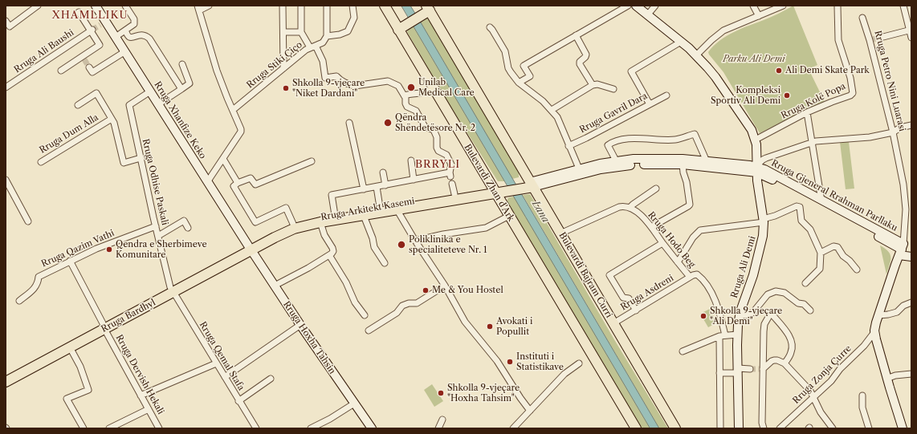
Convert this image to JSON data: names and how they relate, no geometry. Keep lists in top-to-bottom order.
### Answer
{
  "streets": {
    "main road": [
      "Rruga Petro Nini Luarasi",
      "Rruga Xhanfize Keko",
      "Bulevardi Zhan d'Ark",
      "Rruga Gjeneral Rrahman Parllaku",
      "Rruga Arkitekt Kasemi",
      "Rruga Ali Demi",
      "Bulevardi Bajram Curri",
      "Rruga Bardhyl",
      "Rruga Hoxha Tahsin"
    ],
    "street": [
      "Rruga Ali Baushi",
      "Rruga Stiki Çiço",
      "Rruga Kolë Popa",
      "Rruga Gavril Dara",
      "Rruga Dum Alla",
      "Rruga Odhise Paskali",
      "Rruga Hodo Beg",
      "Rruga Qazim Vathi",
      "Rruga Asdreni",
      "Rruga Qemal Stafa",
      "Rruga Dervish Hekali",
      "Rruga Zonja Çurre"
    ]
  },
  "crossings": [
    ["Rruga Petro Nini Luarasi", "Rruga Gjeneral Rrahman Parllaku"],
    ["Rruga Petro Nini Luarasi", "Rruga Zonja Çurre"],
    ["Rruga Kolë Popa", "Rruga Ali Demi"],
    ["Rruga Xhanfize Keko", "Rruga Odhise Paskali"],
    ["Rruga Xhanfize Keko", "Rruga Arkitekt Kasemi"],
    ["Rruga Xhanfize Keko", "Rruga Bardhyl"],
    ["Rruga Xhanfize Keko", "Rruga Hoxha Tahsin"],
    ["Rruga Odhise Paskali", "Rruga Qazim Vathi"],
    ["Rruga Odhise Paskali", "Rruga Bardhyl"],
    ["Rruga Odhise Paskali", "Rruga Qemal Stafa"],
    ["Bulevardi Zhan d'Ark", "Rruga Arkitekt Kasemi"],
    ["Rruga Gjeneral Rrahman Parllaku", "Rruga Ali Demi"],
    ["Rruga Arkitekt Kasemi", "Rruga Bardhyl"],
    ["Rruga Arkitekt Kasemi", "Rruga Hoxha Tahsin"],
    ["Rruga Hodo Beg", "Bulevardi Bajram Curri"],
    ["Rruga Hodo Beg", "Rruga Asdreni"],
    ["Rruga Qazim Vathi", "Rruga Dervish Hekali"],
    ["Bulevardi Bajram Curri", "Rruga Asdreni"],
    ["Rruga Bardhyl", "Rruga Hoxha Tahsin"],
    ["Rruga Bardhyl", "Rruga Qemal Stafa"],
    ["Rruga Bardhyl", "Rruga Dervish Hekali"]
  ],
  "districts": ["XHAMLLIKU", "BRRYLI"],
  "water": ["Lana"],
  "parks": ["Parku Ali Demi"],
  "places": [
    "Ali Demi Skate Park",
    "Unilab Medical Care",
    "Shkolla 9-vjeçare \"Niket Dardani\"",
    "Kompleksi Sportiv Ali Demi",
    "Qëndra Shëndetësore Nr. 2",
    "Poliklinika e specialiteteve Nr. 1",
    "Qendra e Sherbimeve Komunitare",
    "Me & You Hostel",
    "Shkolla 9-vjeçare \"Ali Demi\"",
    "Avokati i Popullit",
    "Instituti i Statistikave",
    "Shkolla 9-vjeçare \"Hoxha Tahsim\""
  ]
}
